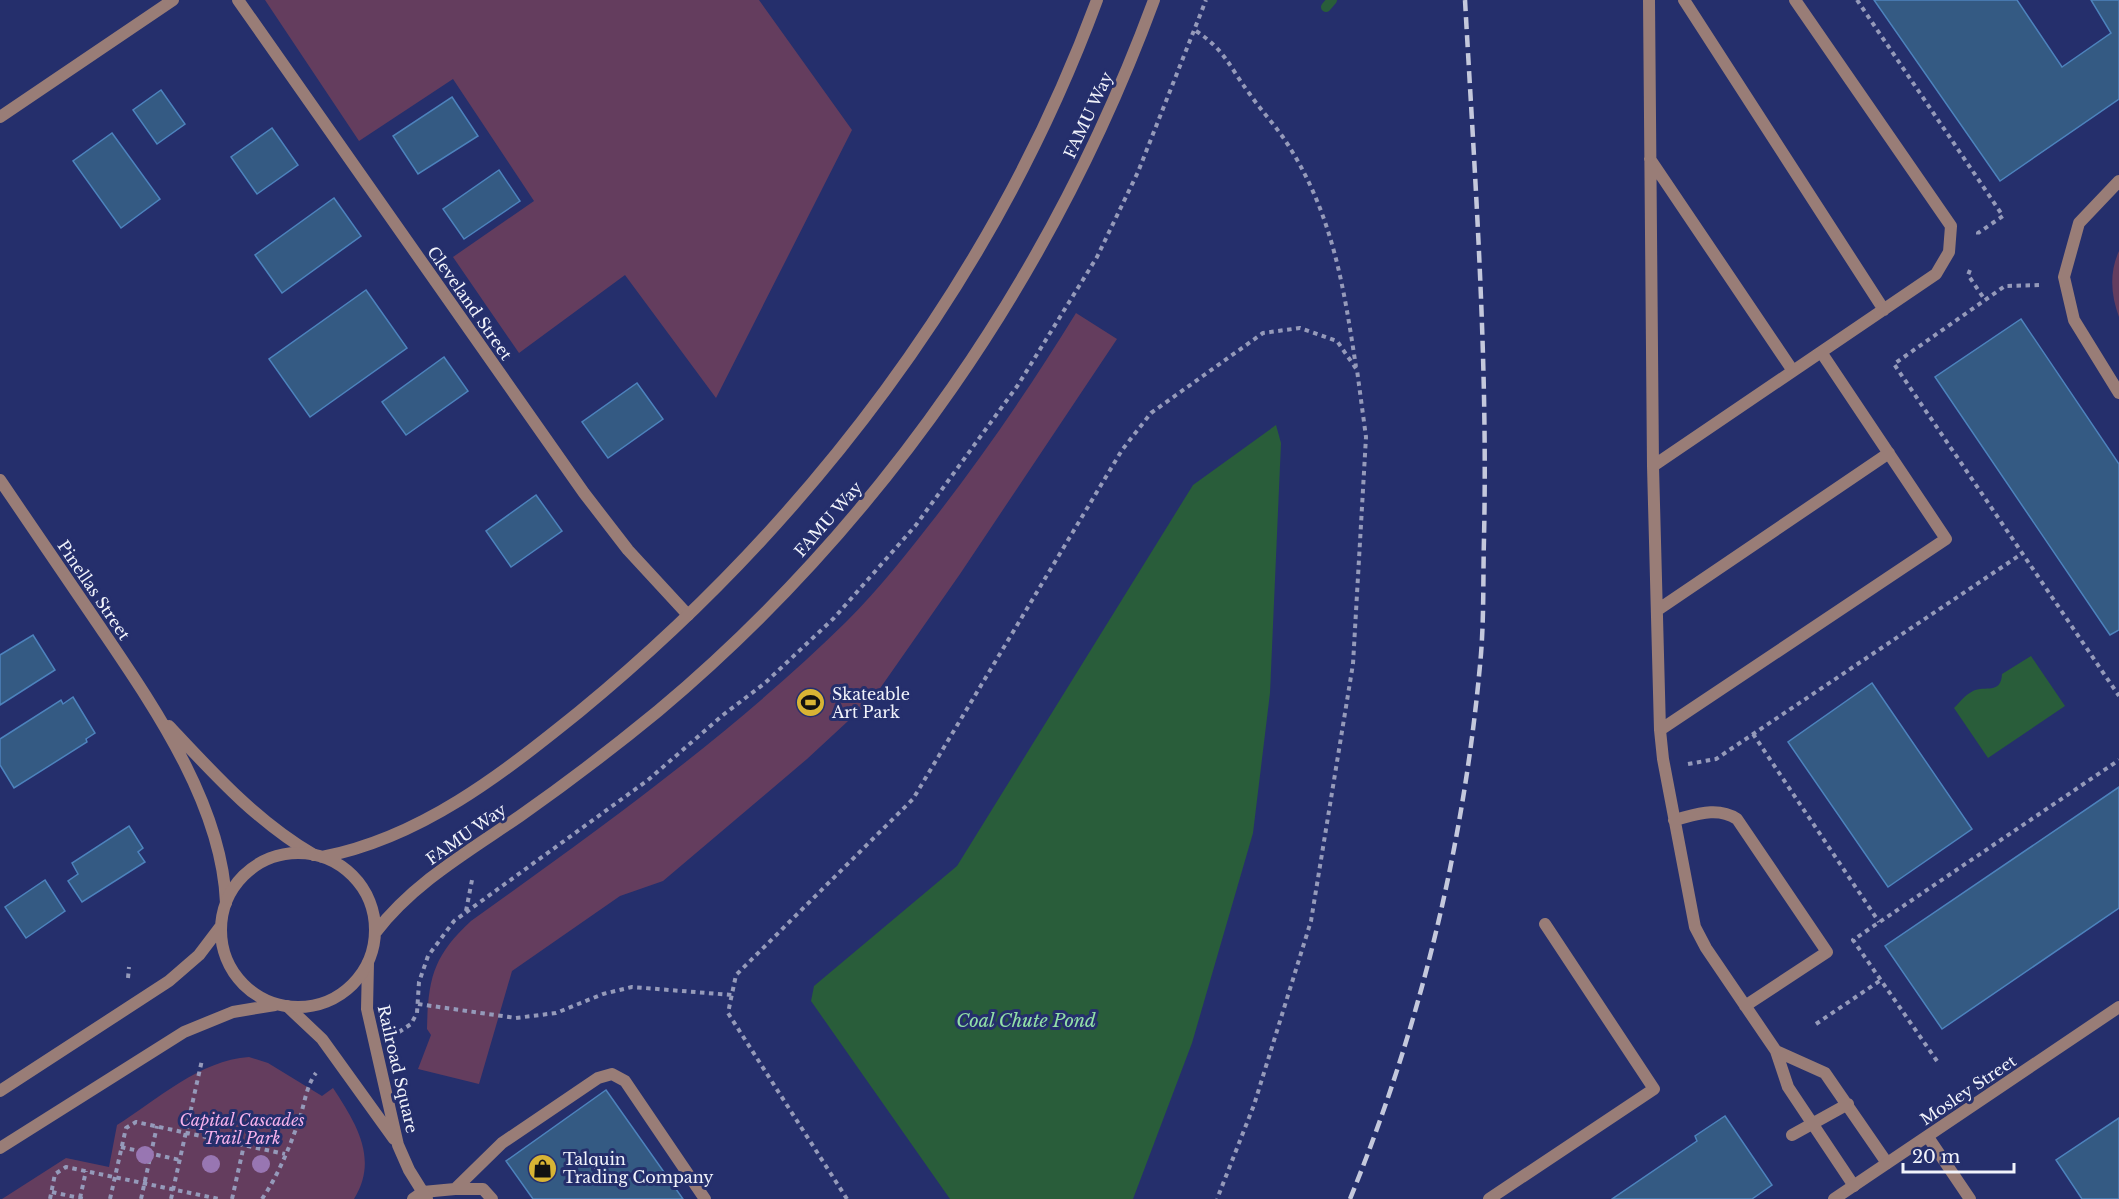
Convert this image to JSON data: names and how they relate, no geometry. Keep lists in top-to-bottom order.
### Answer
{
  "streets": {
    "street": [
      "FAMU Way",
      "Cleveland Street",
      "Pinellas Street",
      "Railroad Square",
      "Mosley Street"
    ]
  },
  "crossings": [
    ["FAMU Way", "Cleveland Street"],
    ["FAMU Way", "Pinellas Street"],
    ["FAMU Way", "Railroad Square"],
    ["Pinellas Street", "Railroad Square"]
  ],
  "water": ["Coal Chute Pond"],
  "parks": ["Capital Cascades Trail Park"],
  "places": {
    "sports": ["Skateable Art Park"],
    "shop": ["Talquin Trading Company"]
  },
  "scale_bar": "20 m"
}
